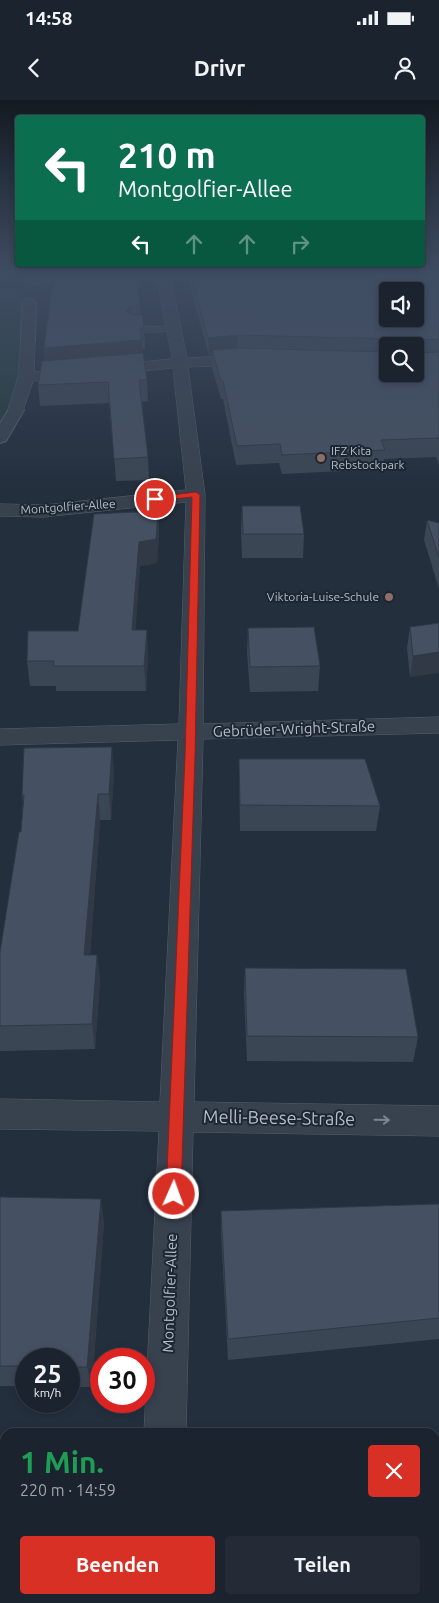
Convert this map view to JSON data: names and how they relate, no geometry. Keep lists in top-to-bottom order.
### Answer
{
  "streets": {
    "street": ["Montgolfier-Allee", "Gebrüder-Wright-Straße", "Melli-Beese-Straße"]
  },
  "crossings": [
    ["Montgolfier-Allee", "Gebrüder-Wright-Straße"],
    ["Montgolfier-Allee", "Melli-Beese-Straße"]
  ],
  "one_way": ["Melli-Beese-Straße"],
  "places": ["IFZ Kita Rebstockpark", "Viktoria-Luise-Schule"],
  "page": {
    "status": "14:58",
    "header": "Drivr",
    "turn": ["210 m", "Montgolfier-Allee"],
    "speed": "25 km/h",
    "limit": "30",
    "heading": ["1 Min.", "220 m · 14:59"],
    "buttons": ["Beenden", "Teilen"]
  }
}
